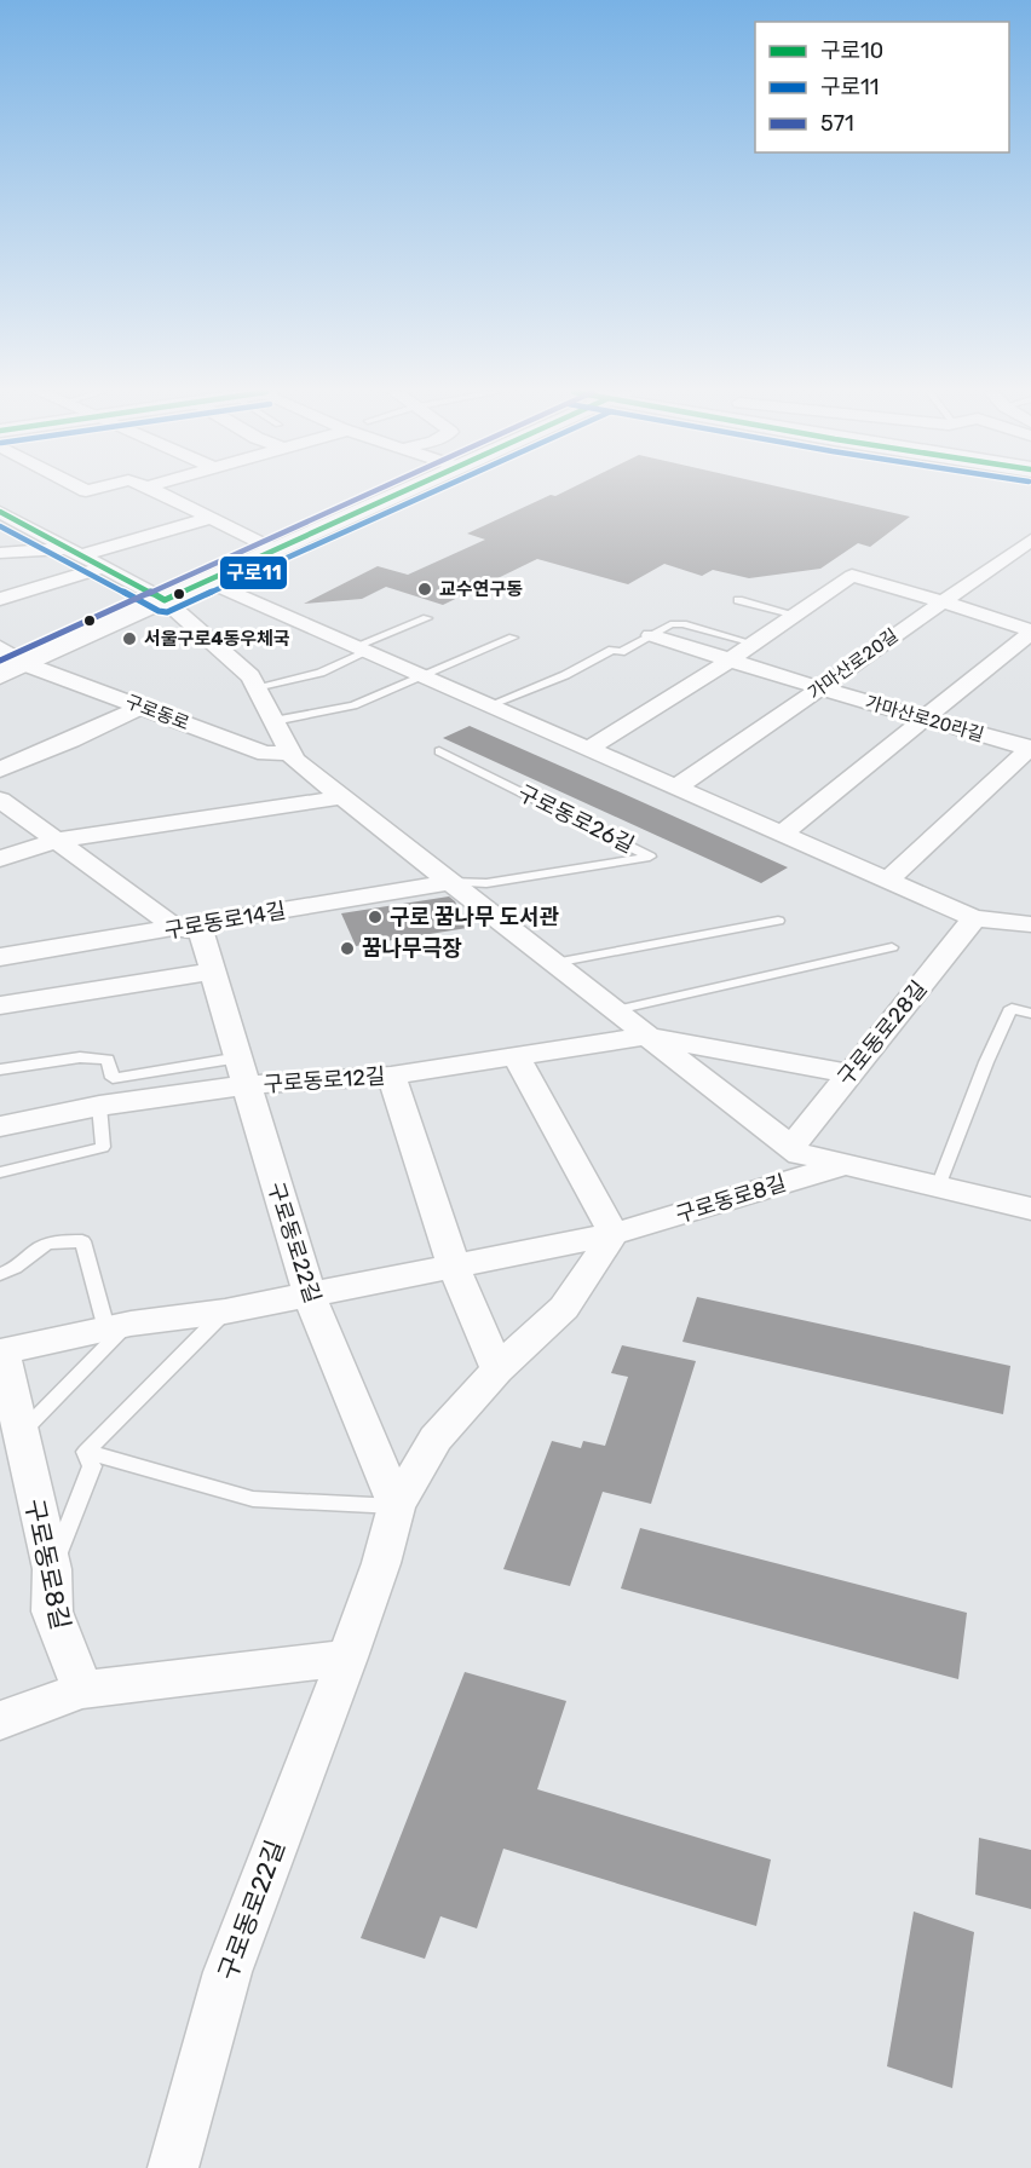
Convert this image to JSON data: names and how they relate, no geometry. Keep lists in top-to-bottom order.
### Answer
{
  "streets": {
    "street": [
      "가마산로20길",
      "구로동로",
      "가마산로20라길",
      "구로동로14길",
      "구로동로28길",
      "구로동로12길",
      "구로동로8길",
      "구로동로22길"
    ],
    "lane": ["구로동로26길"]
  },
  "crossings": [
    ["가마산로20길", "가마산로20라길"],
    ["구로동로26길", "구로동로14길"],
    ["구로동로14길", "구로동로22길"],
    ["구로동로12길", "구로동로22길"],
    ["구로동로8길", "구로동로22길"]
  ],
  "places": [
    "교수연구동",
    "서울구로4동우체국",
    "구로 꿈나무 도서관",
    "꿈나무극장"
  ],
  "lines": ["transit line 구로10", "transit line 구로11", "transit line 571"],
  "legend": ["구로10", "구로11", "571"]
}
